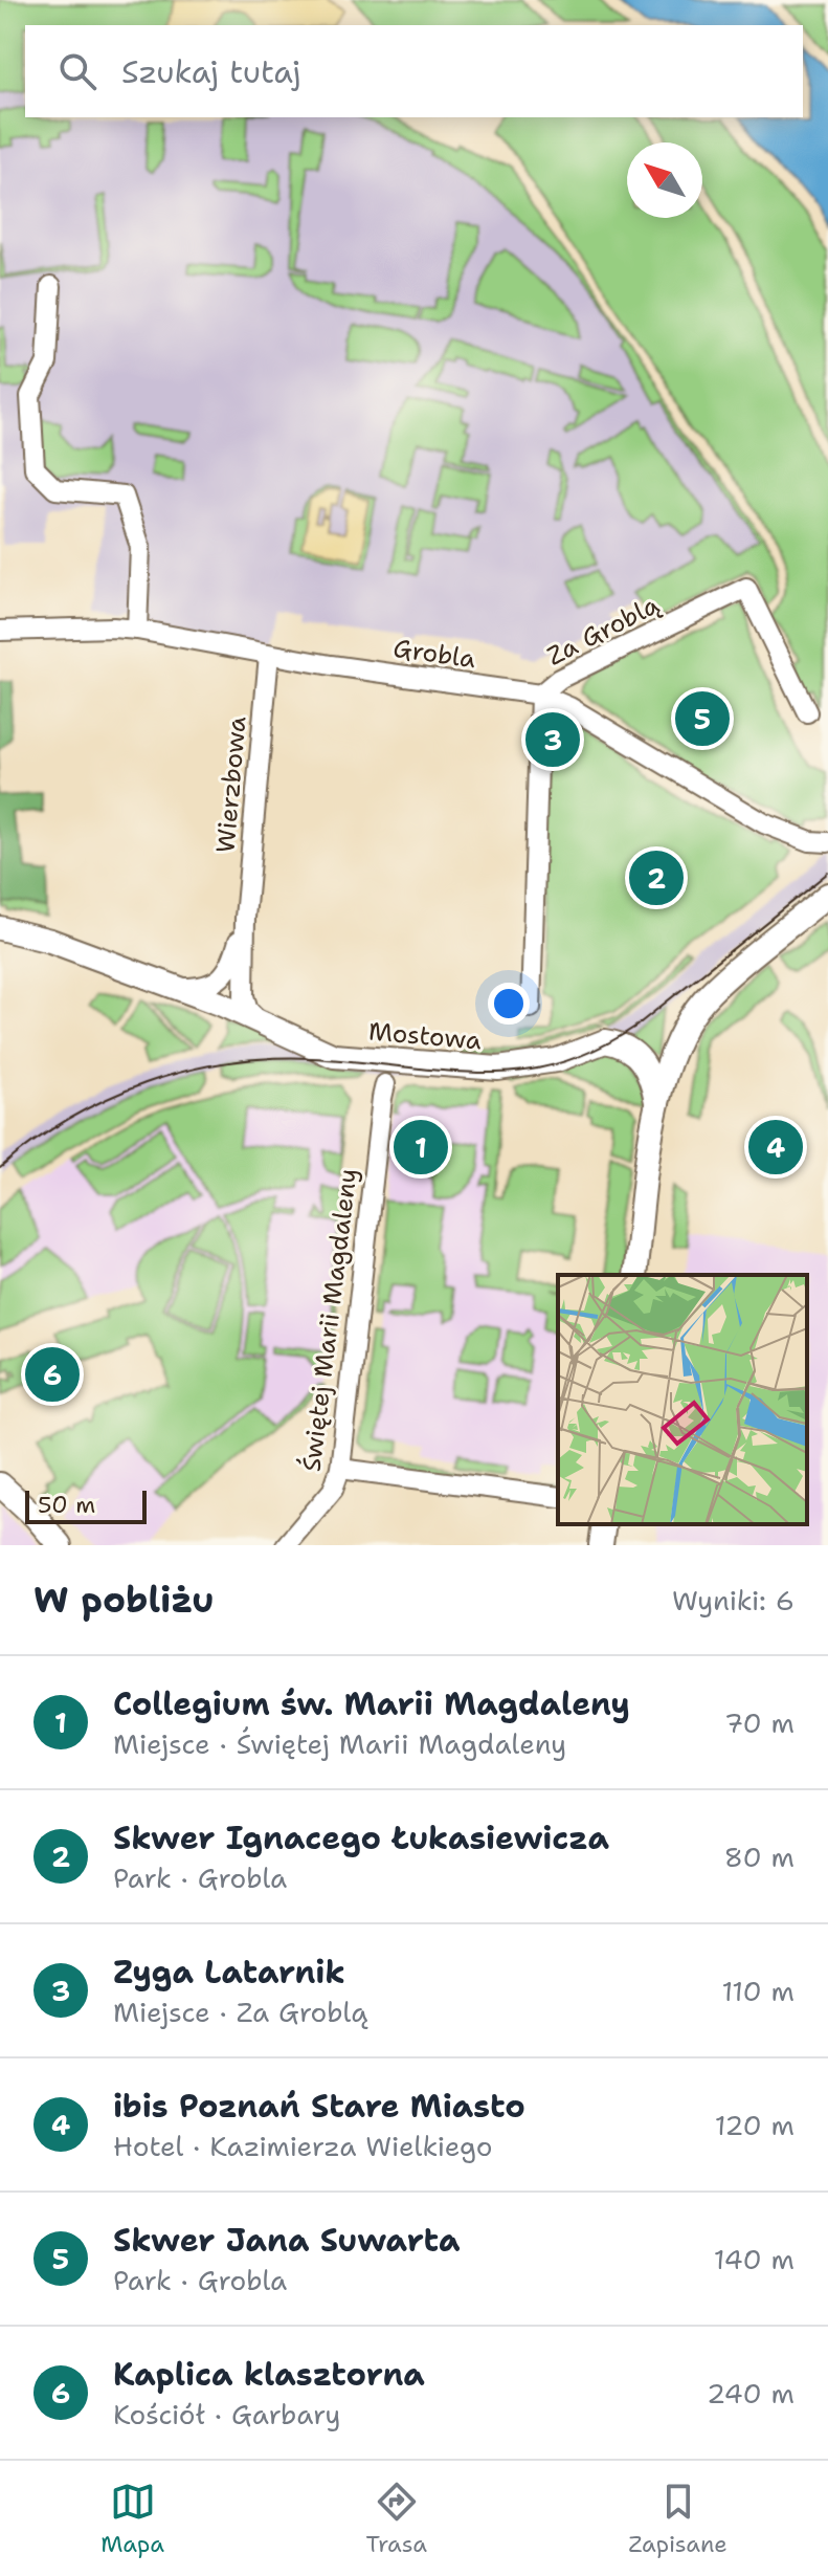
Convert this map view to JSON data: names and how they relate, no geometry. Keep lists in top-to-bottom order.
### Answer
{
  "streets": {
    "street": [
      "Za Groblą",
      "Grobla",
      "Wierzbowa",
      "Mostowa",
      "Świętej Marii Magdaleny"
    ]
  },
  "crossings": [
    ["Za Groblą", "Grobla"],
    ["Grobla", "Wierzbowa"],
    ["Wierzbowa", "Mostowa"]
  ],
  "scale_bar": "50 m",
  "north": "top left",
  "page": {
    "search": "Szukaj tutaj",
    "pins": [
      "5",
      "3",
      "2",
      "1",
      "4",
      "6"
    ],
    "scale": "50 m",
    "heading": ["W pobliżu", "Wyniki: 6"],
    "list": [
      {
        "mark": "1",
        "name": "Collegium św. Marii Magdaleny",
        "note": "Miejsce · Świętej Marii Magdaleny",
        "value": "70 m"
      },
      {
        "mark": "2",
        "name": "Skwer Ignacego Łukasiewicza",
        "note": "Park · Grobla",
        "value": "80 m"
      },
      {
        "mark": "3",
        "name": "Zyga Latarnik",
        "note": "Miejsce · Za Groblą",
        "value": "110 m"
      },
      {
        "mark": "4",
        "name": "ibis Poznań Stare Miasto",
        "note": "Hotel · Kazimierza Wielkiego",
        "value": "120 m"
      },
      {
        "mark": "5",
        "name": "Skwer Jana Suwarta",
        "note": "Park · Grobla",
        "value": "140 m"
      },
      {
        "mark": "6",
        "name": "Kaplica klasztorna",
        "note": "Kościół · Garbary",
        "value": "240 m"
      }
    ],
    "nav": ["Mapa", "Trasa", "Zapisane"]
  }
}
